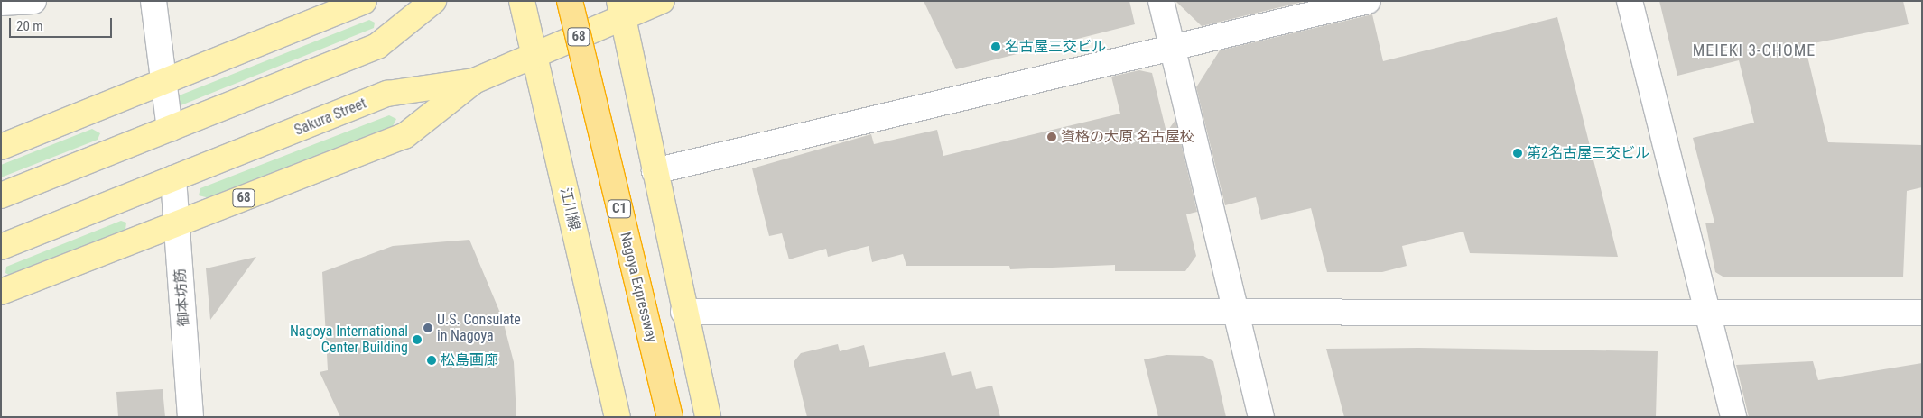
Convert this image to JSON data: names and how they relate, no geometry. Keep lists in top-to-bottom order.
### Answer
{
  "streets": {
    "highway": ["C1", "Nagoya Expressway"],
    "main road": ["68", "Sakura Street", "江川線"],
    "street": ["御本坊筋"]
  },
  "crossings": [
    ["68", "Sakura Street"],
    ["68", "御本坊筋"],
    ["Sakura Street", "江川線"],
    ["Sakura Street", "御本坊筋"]
  ],
  "districts": ["MEIEKI 3-CHOME"],
  "places": [
    "名古屋三交ビル",
    "資格の大原 名古屋校",
    "第2名古屋三交ビル",
    "U.S. Consulate in Nagoya",
    "Nagoya International Center Building",
    "松島画廊"
  ],
  "scale_bar": "20 m"
}
